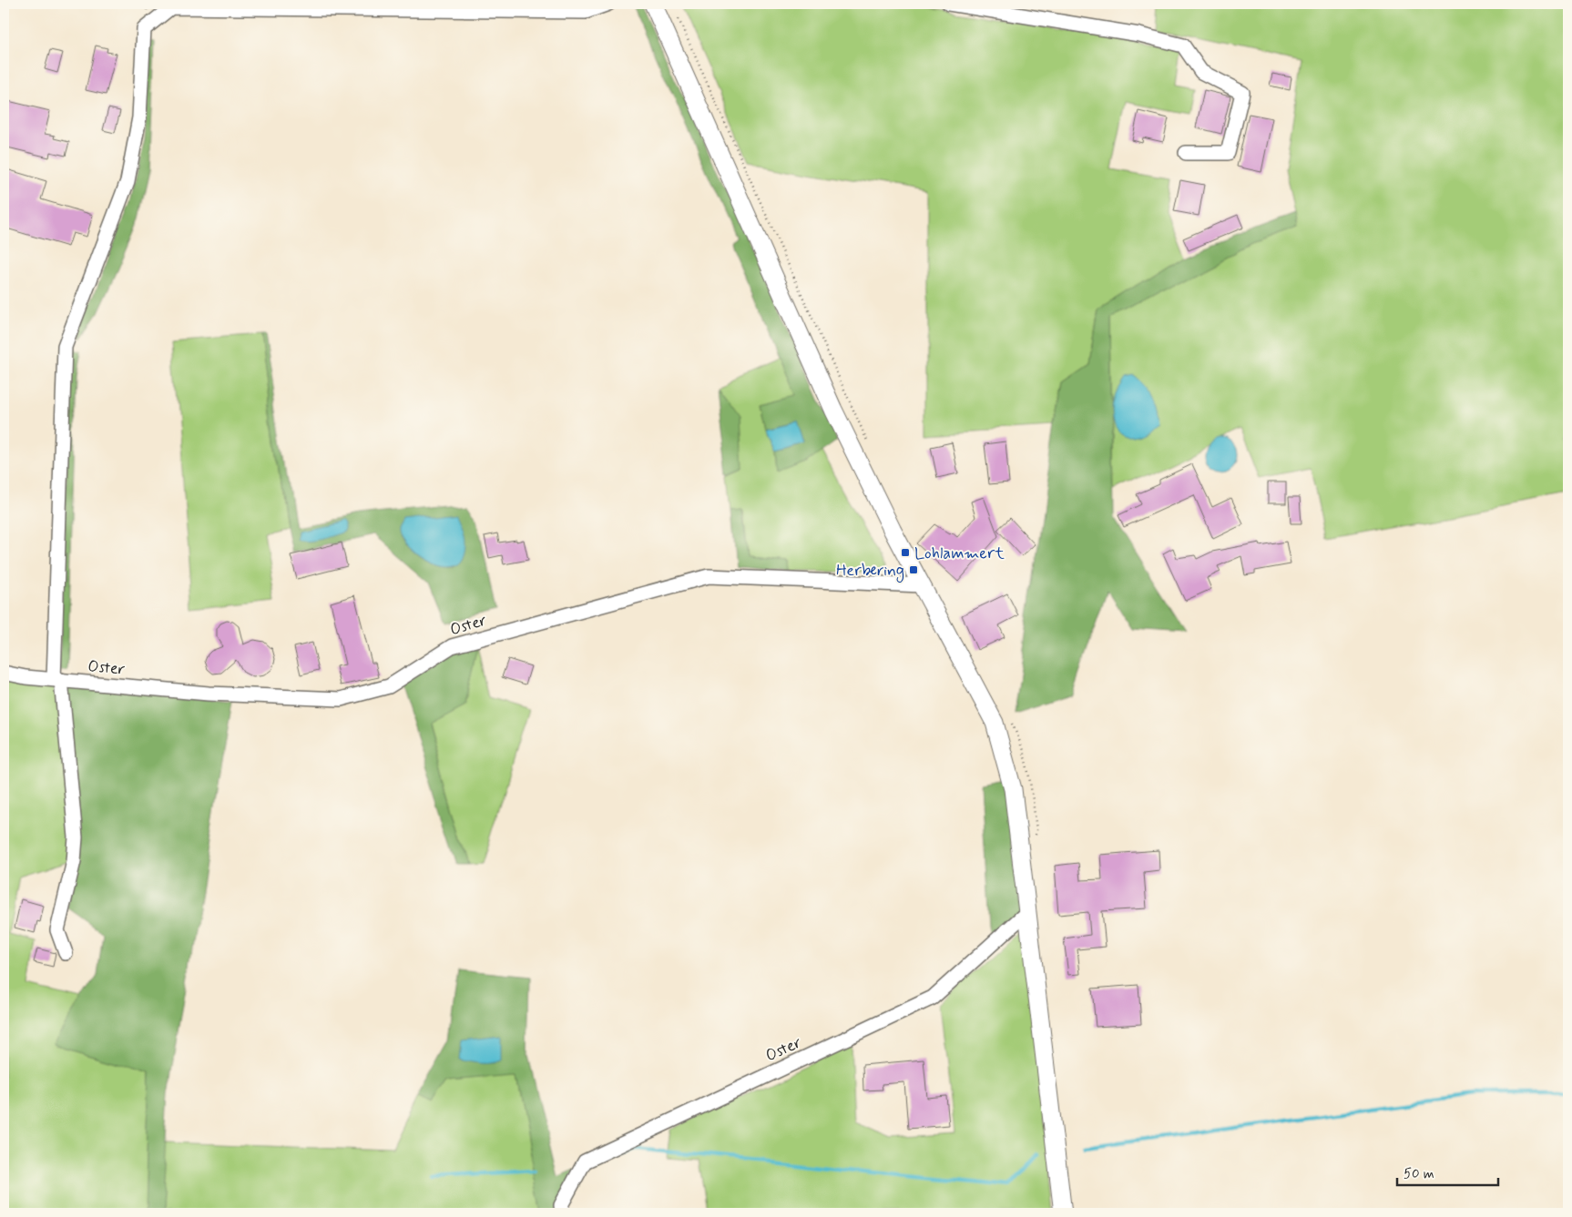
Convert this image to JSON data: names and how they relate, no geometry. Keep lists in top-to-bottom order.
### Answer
{
  "streets": {
    "street": ["Oster"]
  },
  "places": {
    "transit": ["Lohlammert", "Herbering"]
  },
  "scale_bar": "50 m"
}
